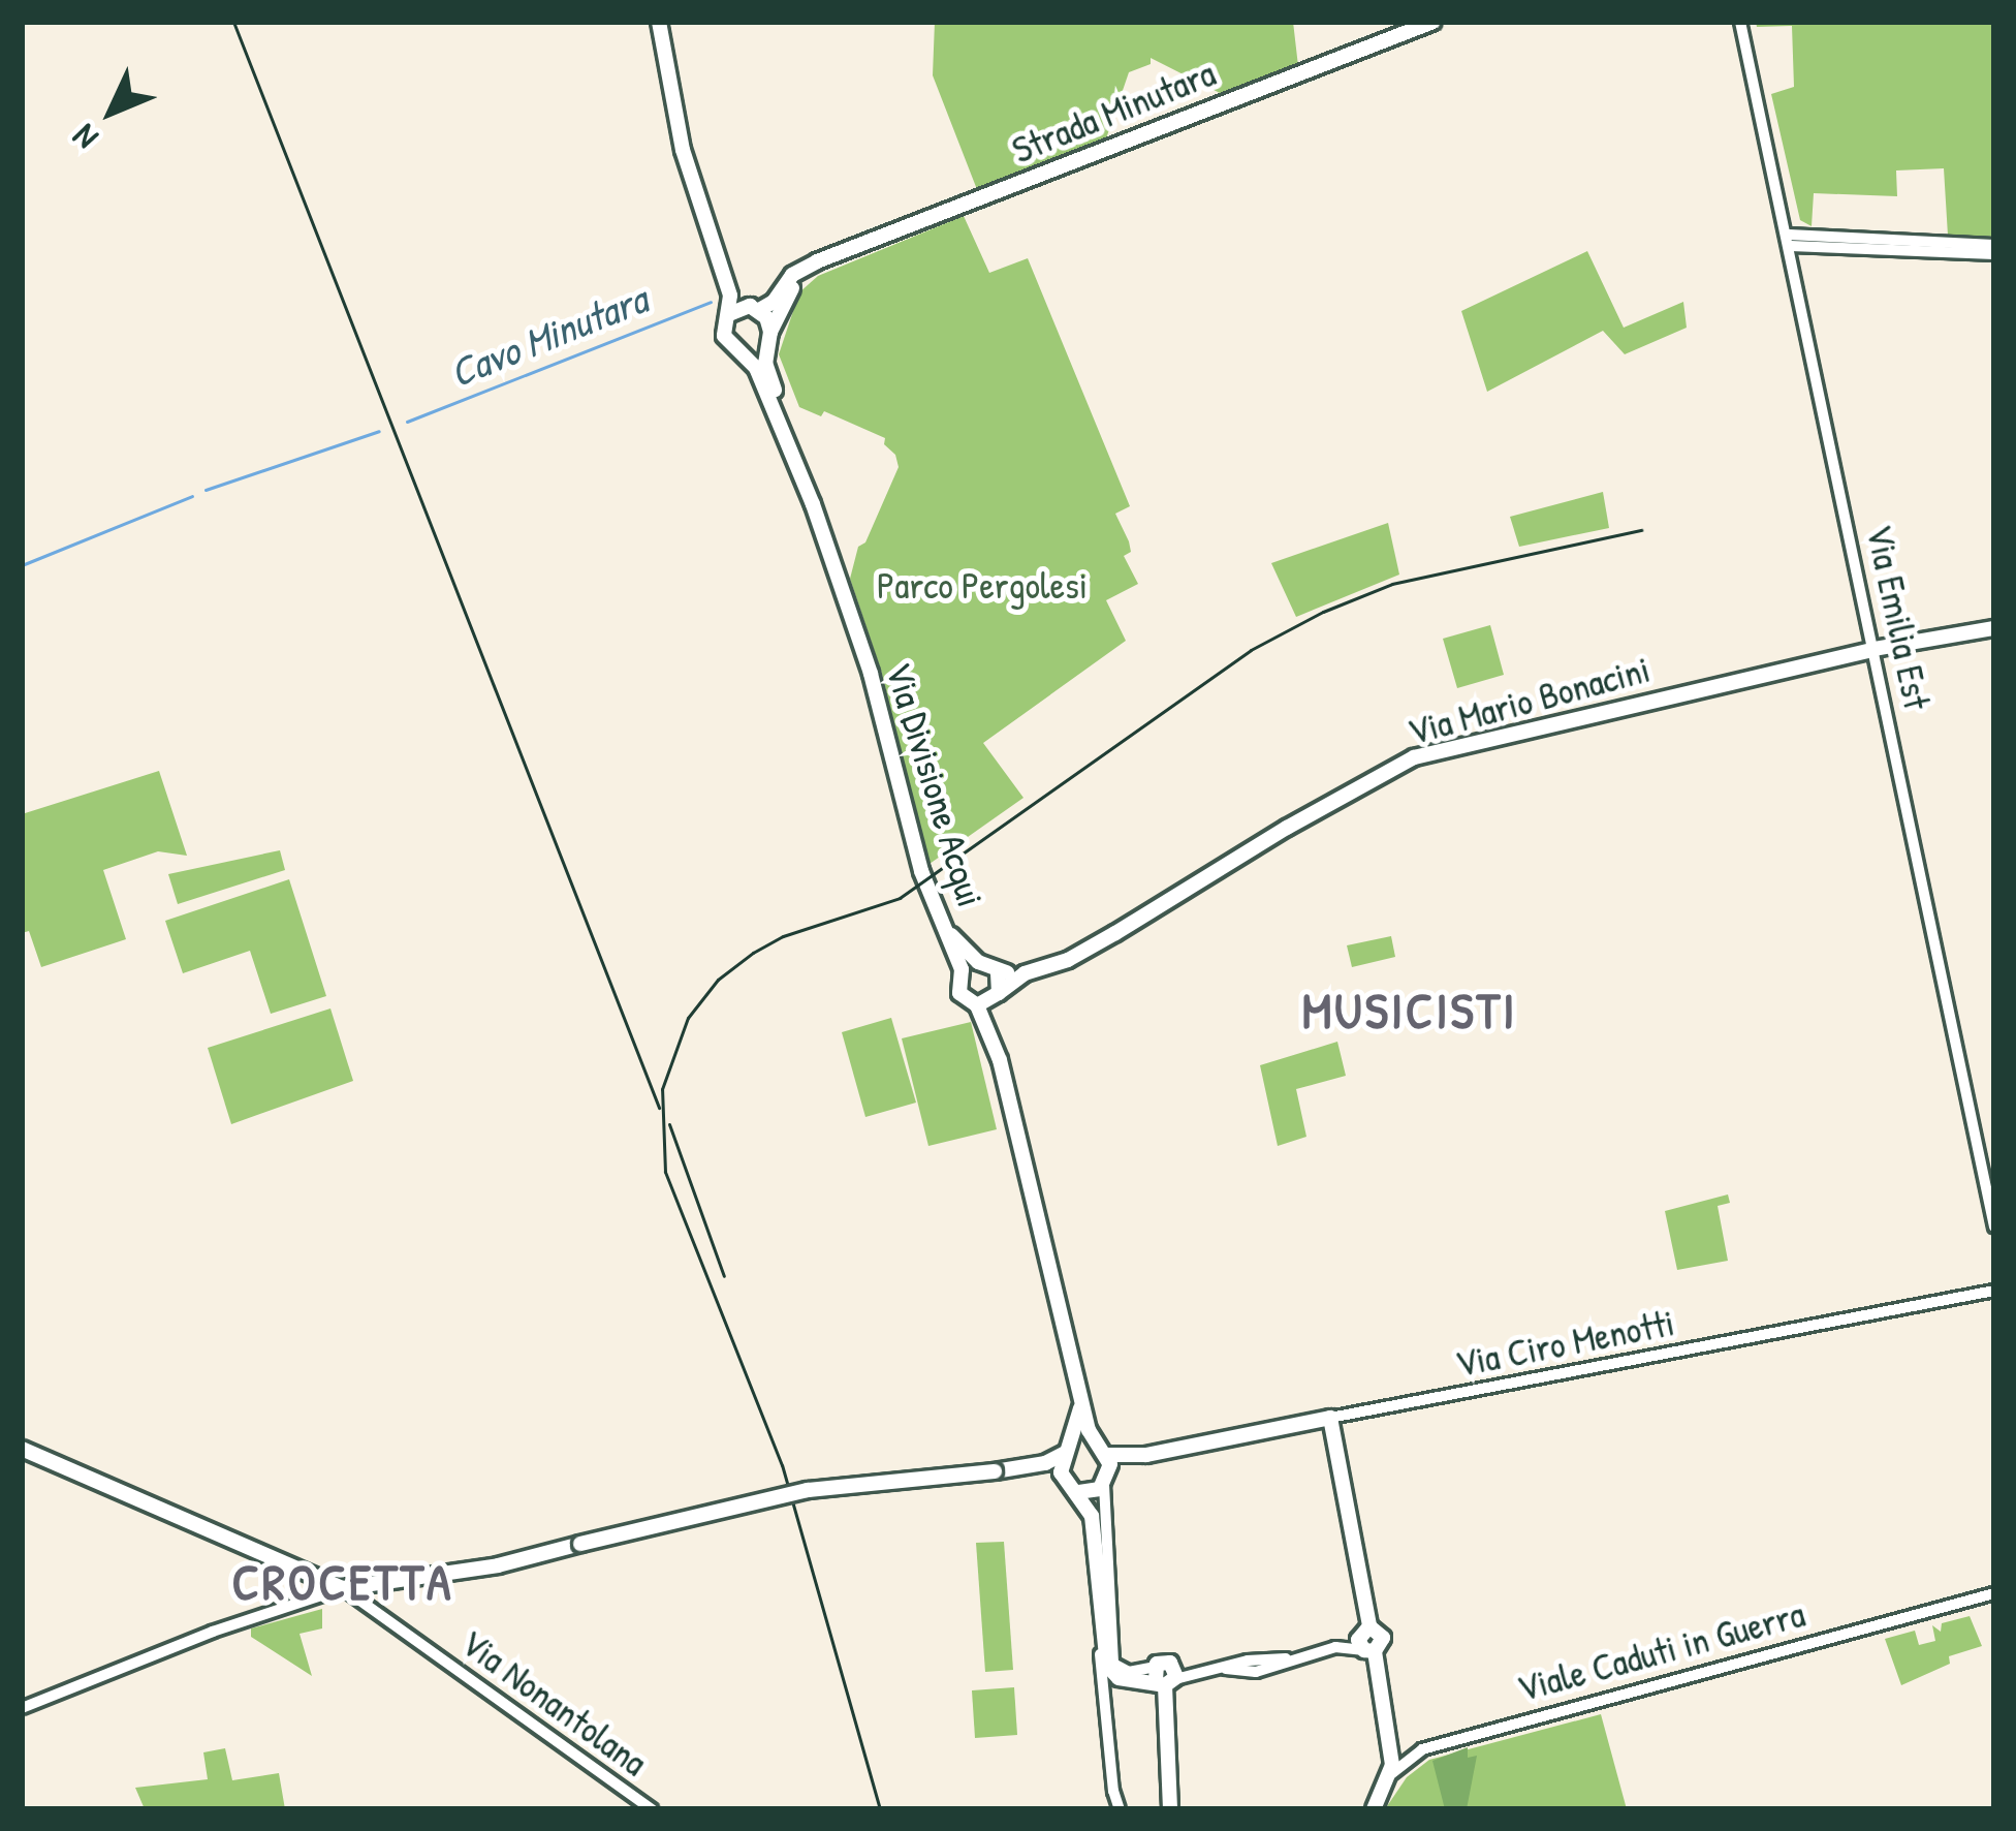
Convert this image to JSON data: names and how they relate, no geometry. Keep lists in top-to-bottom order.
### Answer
{
  "streets": {
    "main road": [
      "Strada Minutara",
      "Via Mario Bonacini",
      "Via Divisione Acqui",
      "Via Ciro Menotti",
      "Via Nonantolana"
    ],
    "street": ["Via Emilia Est", "Viale Caduti in Guerra"]
  },
  "crossings": [
    ["Strada Minutara", "Via Divisione Acqui"],
    ["Via Emilia Est", "Via Mario Bonacini"],
    ["Via Mario Bonacini", "Via Divisione Acqui"]
  ],
  "districts": ["MUSICISTI", "CROCETTA"],
  "water": ["Cavo Minutara"],
  "parks": ["Parco Pergolesi"],
  "north": "bottom left"
}
